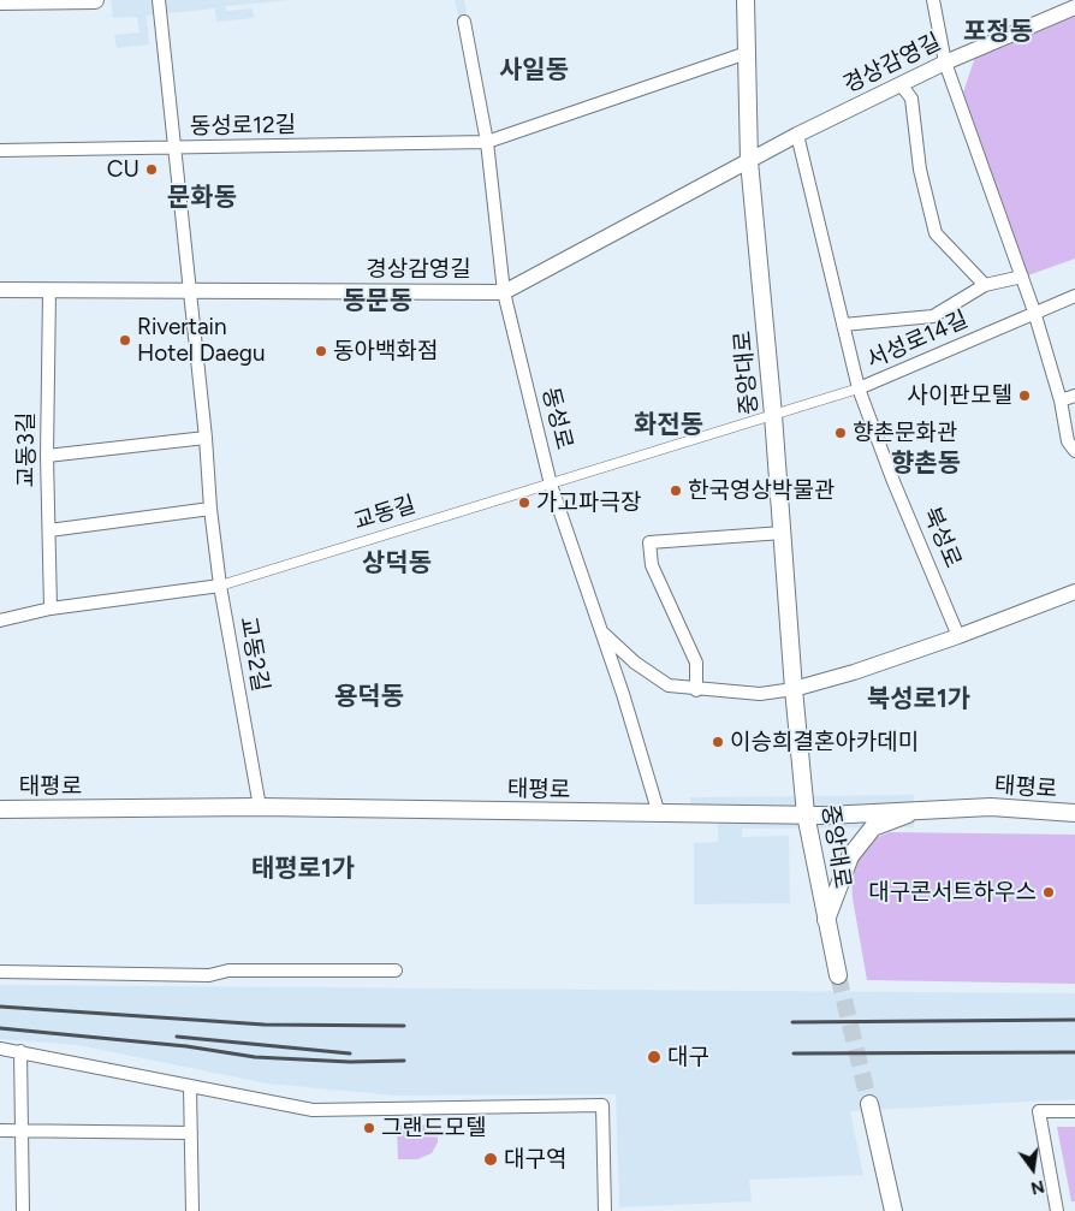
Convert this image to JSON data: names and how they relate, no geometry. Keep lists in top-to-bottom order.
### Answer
{
  "streets": {
    "main road": ["중앙대로", "태평로"],
    "street": [
      "경상감영길",
      "동성로12길",
      "서성로14길",
      "동성로",
      "교동3길",
      "교동길",
      "북성로",
      "교동2길"
    ]
  },
  "crossings": [
    ["경상감영길", "중앙대로"],
    ["경상감영길", "동성로"],
    ["경상감영길", "교동3길"],
    ["경상감영길", "교동2길"],
    ["동성로12길", "동성로"],
    ["동성로12길", "교동2길"],
    ["서성로14길", "중앙대로"],
    ["서성로14길", "교동길"],
    ["서성로14길", "북성로"],
    ["중앙대로", "교동길"],
    ["중앙대로", "태평로"],
    ["동성로", "교동길"],
    ["동성로", "태평로"],
    ["교동3길", "교동길"],
    ["교동길", "교동2길"],
    ["교동2길", "태평로"]
  ],
  "districts": [
    "포정동",
    "사일동",
    "문화동",
    "동문동",
    "화전동",
    "향촌동",
    "상덕동",
    "용덕동",
    "북성로1가",
    "태평로1가"
  ],
  "places": [
    "CU",
    "Rivertain Hotel Daegu",
    "동아백화점",
    "사이판모텔",
    "향촌문화관",
    "한국영상박물관",
    "가고파극장",
    "이승희결혼아카데미",
    "대구콘서트하우스",
    "대구",
    "그랜드모텔",
    "대구역"
  ],
  "north": "bottom"
}
